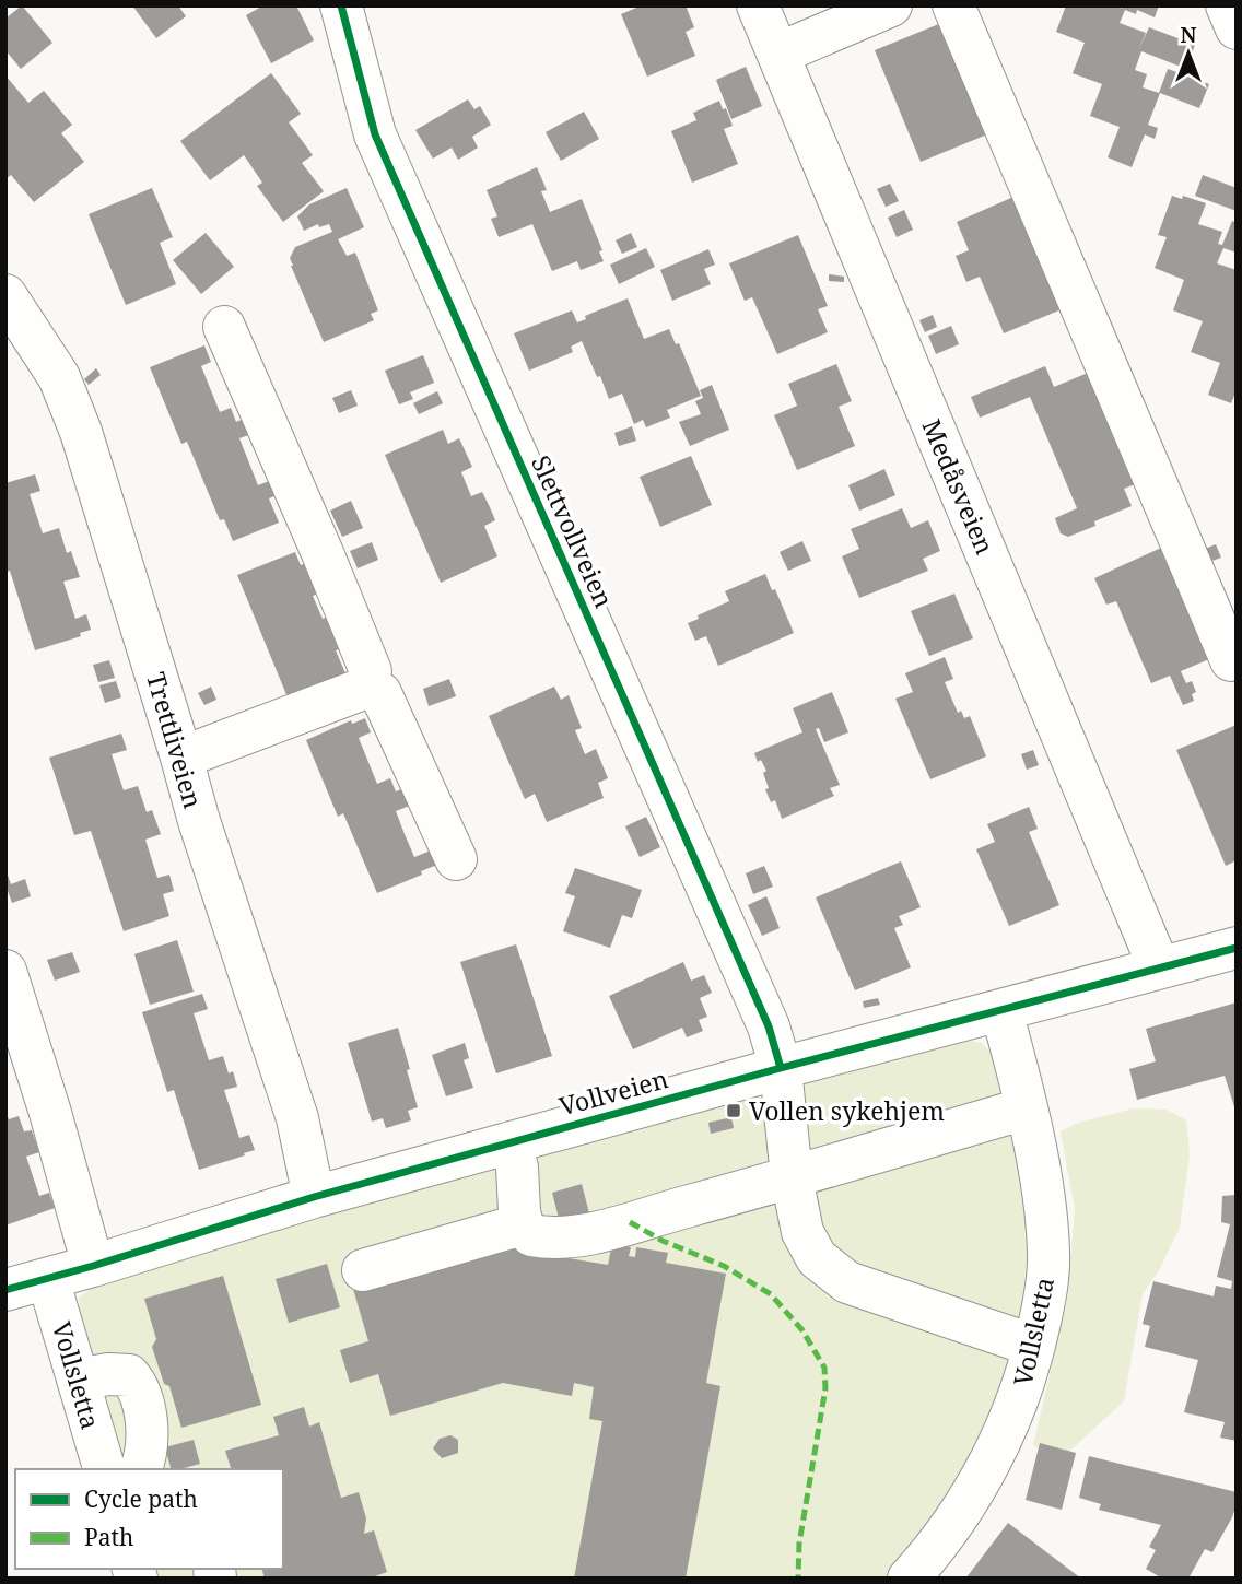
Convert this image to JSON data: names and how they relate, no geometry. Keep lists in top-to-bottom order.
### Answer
{
  "streets": {
    "street": [
      "Medåsveien",
      "Slettvollveien",
      "Trettliveien",
      "Vollveien",
      "Vollsletta"
    ]
  },
  "crossings": [
    ["Medåsveien", "Vollveien"],
    ["Slettvollveien", "Vollveien"],
    ["Slettvollveien", "Vollsletta"],
    ["Trettliveien", "Vollveien"],
    ["Vollveien", "Vollsletta"]
  ],
  "places": {
    "transit": ["Vollen sykehjem"]
  },
  "legend": ["Cycle path", "Path"],
  "north": "top"
}
